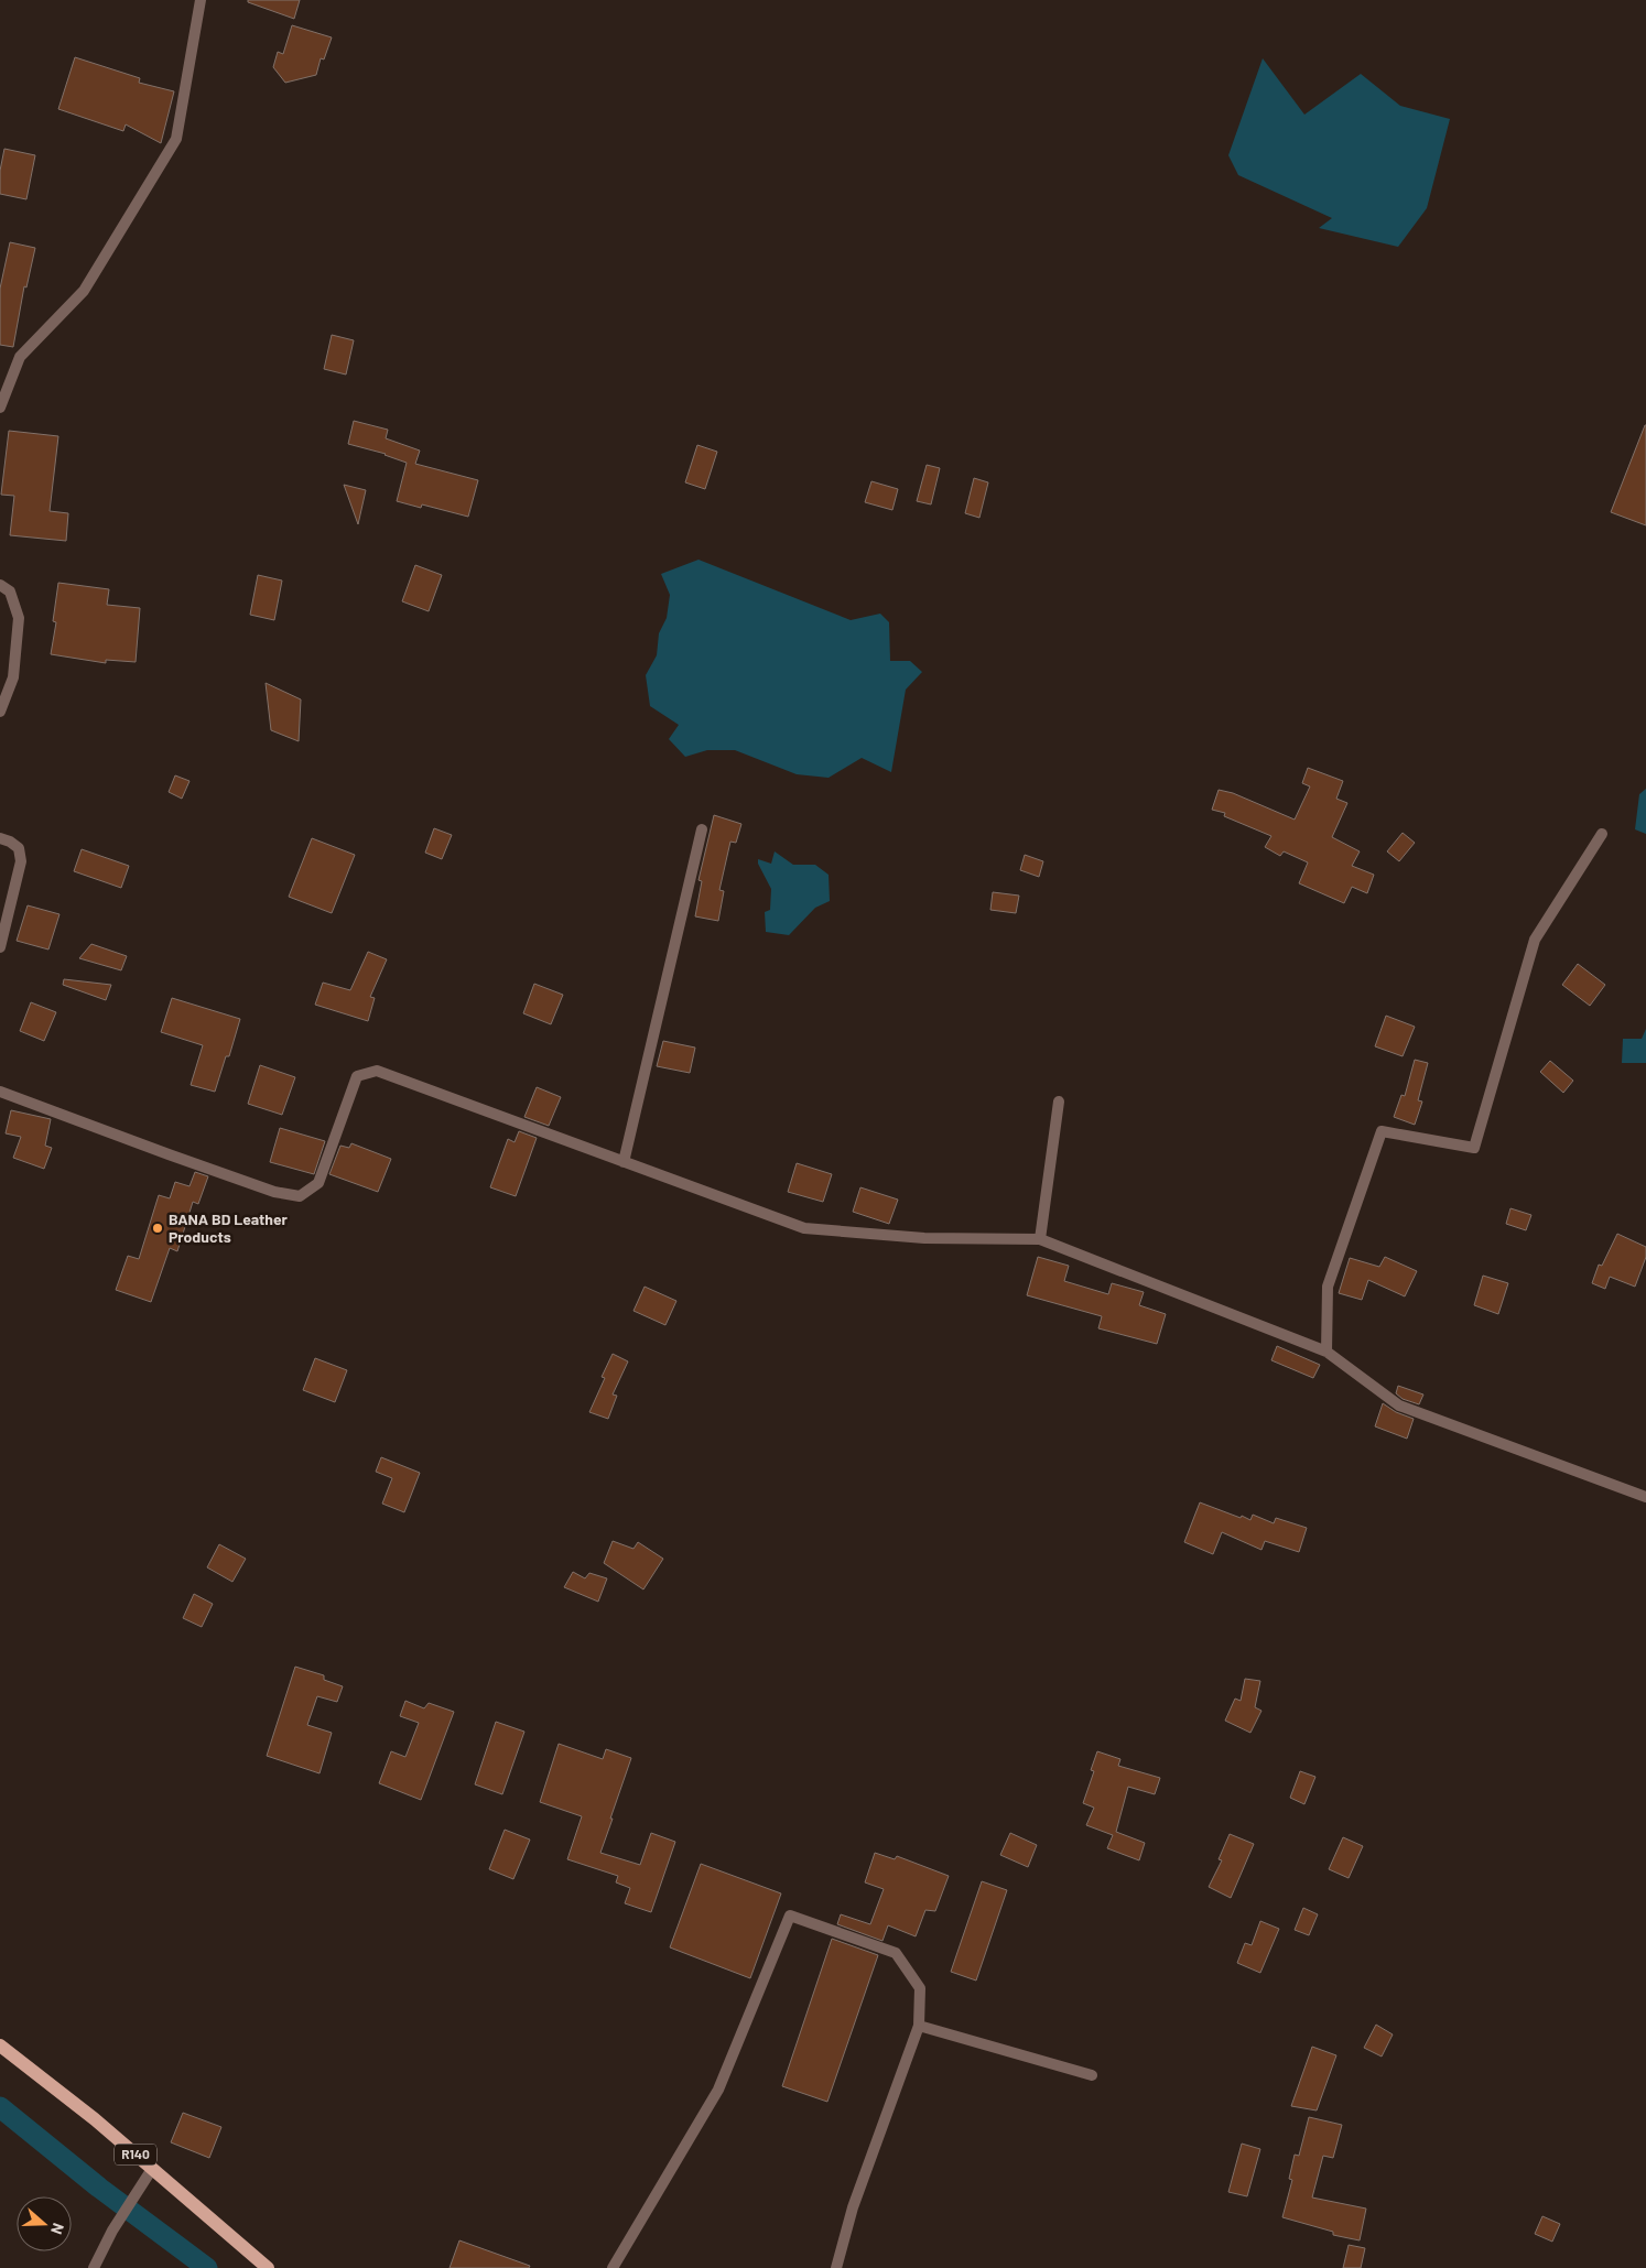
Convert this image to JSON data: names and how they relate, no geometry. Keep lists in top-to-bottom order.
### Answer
{
  "streets": {
    "main road": ["R140"]
  },
  "places": ["BANA BD Leather Products"],
  "north": "right"
}
